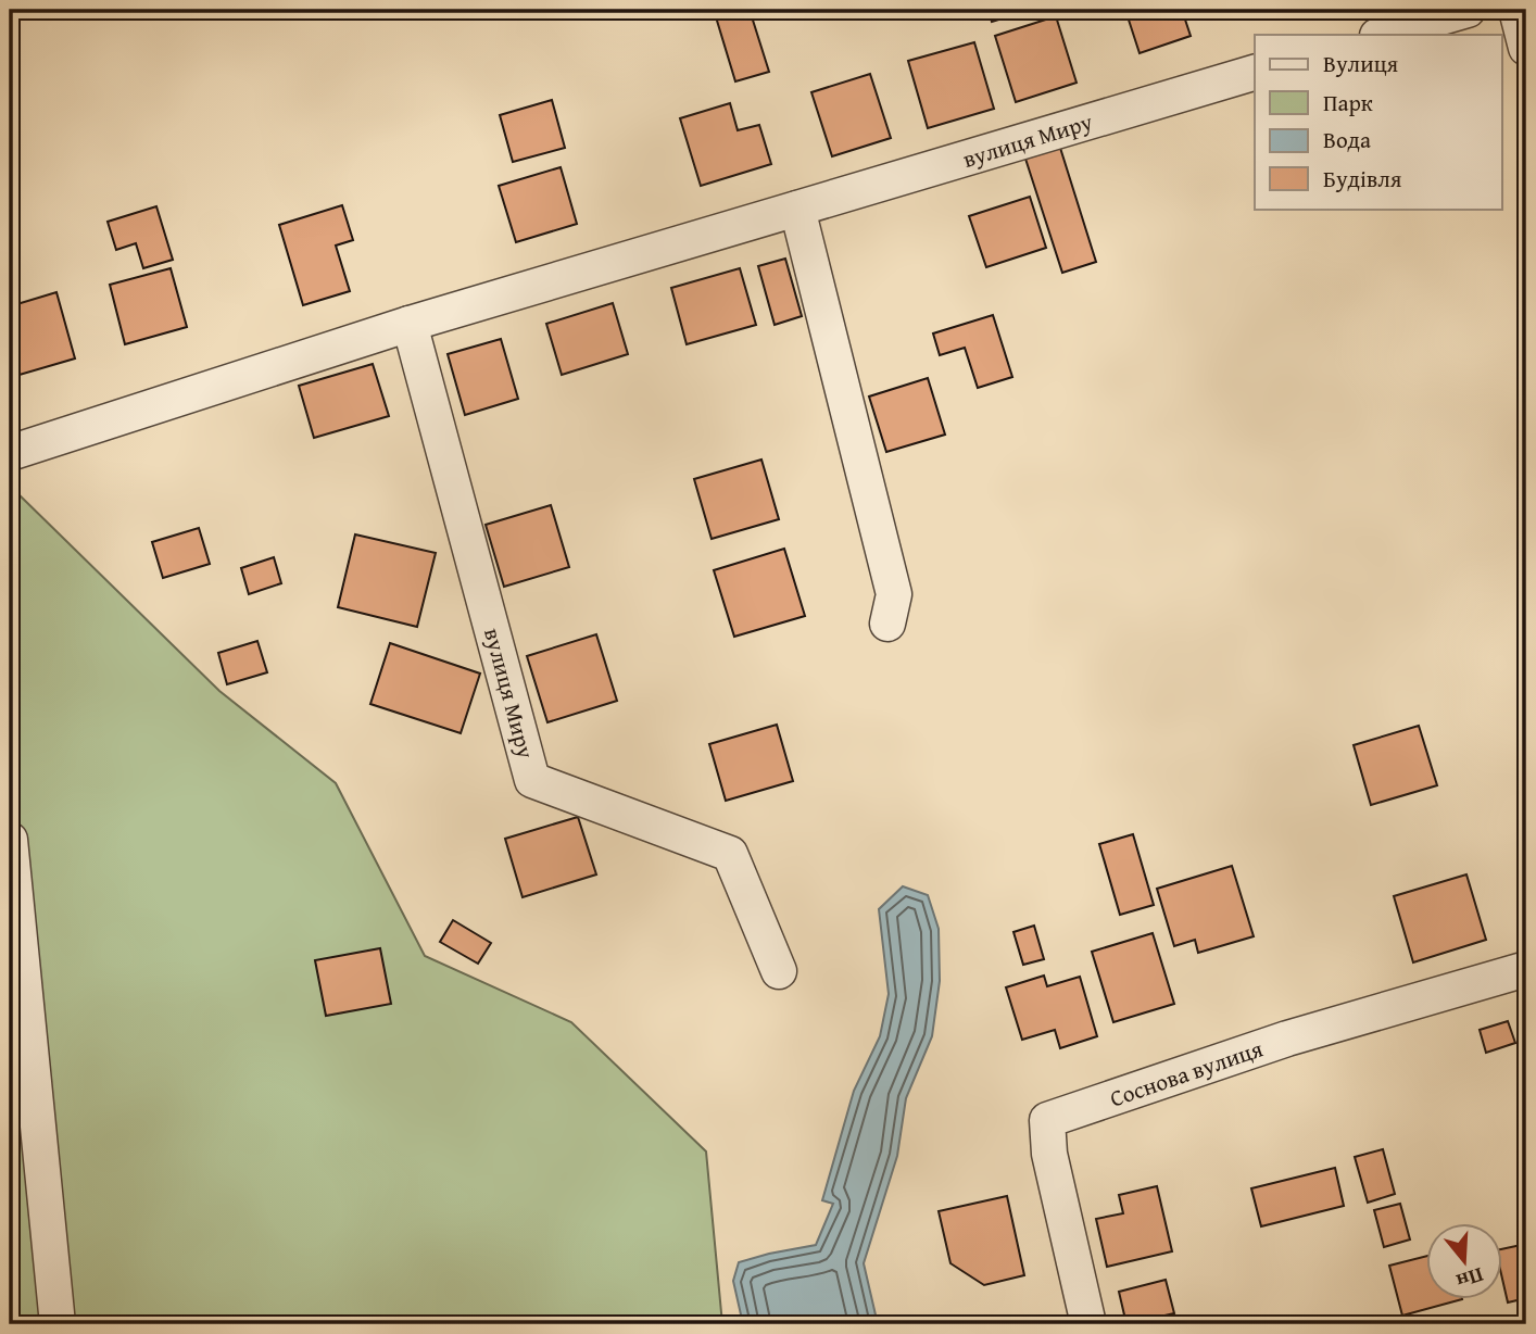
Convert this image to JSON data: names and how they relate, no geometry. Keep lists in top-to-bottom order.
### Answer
{
  "streets": {
    "street": ["вулиця Миру", "Соснова вулиця"]
  },
  "legend": [
    "Вулиця",
    "Парк",
    "Вода",
    "Будівля"
  ],
  "north": "bottom"
}
